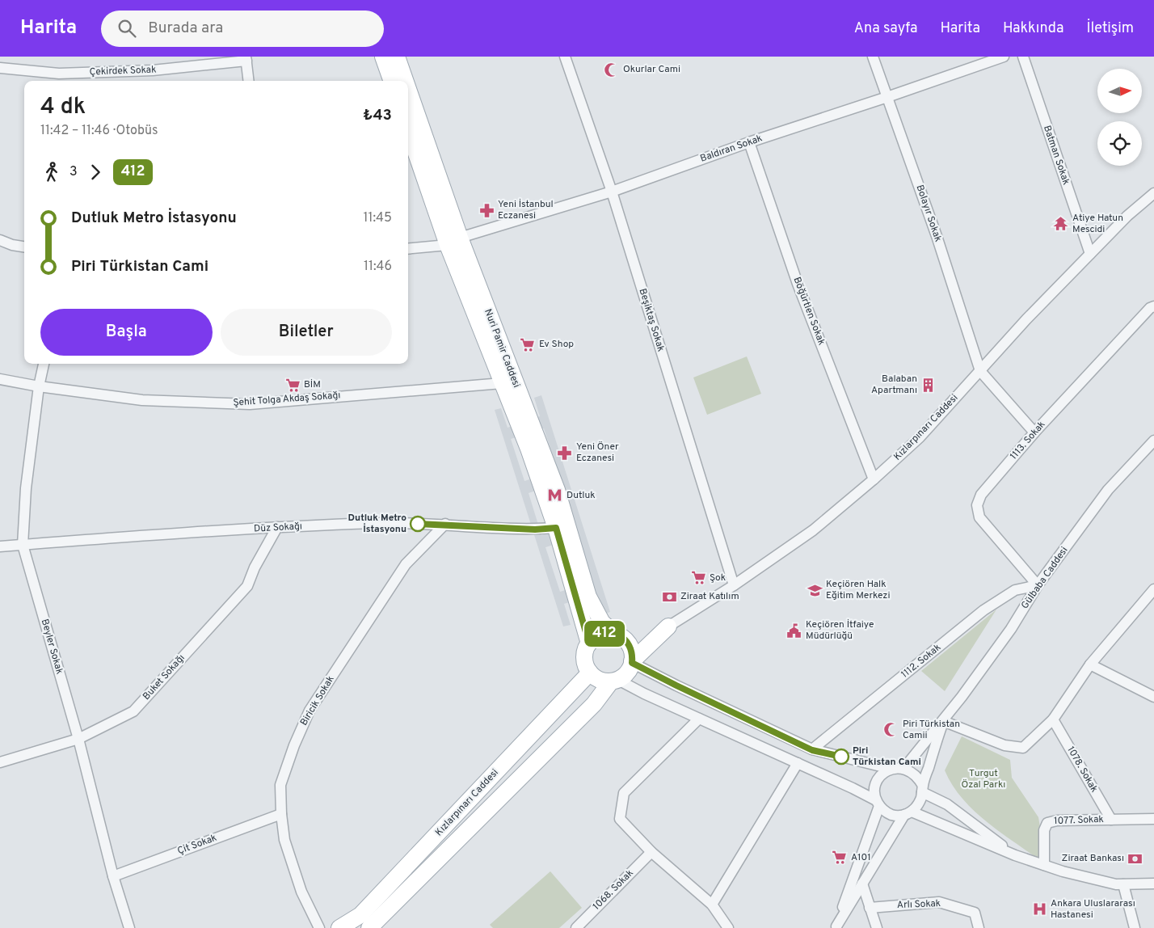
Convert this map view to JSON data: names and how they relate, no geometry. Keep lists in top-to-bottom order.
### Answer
{
  "streets": {
    "main road": ["Nuri Pamir Caddesi", "Kızlarpınarı Caddesi"],
    "street": [
      "Çekirdek Sokak",
      "Baldıran Sokak",
      "Batman Sokak",
      "Bolayır Sokak",
      "Böğürtlen Sokak",
      "Beşiktaş Sokak",
      "Şehit Tolga Akdaş Sokağı",
      "1113. Sokak",
      "Düz Sokağı",
      "Gülbaba Caddesi",
      "Beyler Sokak",
      "1112. Sokak",
      "Buket Sokağı",
      "Biricik Sokak",
      "1078. Sokak",
      "1077. Sokak",
      "Çit Sokak",
      "1068. Sokak",
      "Arlı Sokak"
    ]
  },
  "crossings": [
    ["Baldıran Sokak", "Bolayır Sokak"],
    ["Baldıran Sokak", "Böğürtlen Sokak"],
    ["Baldıran Sokak", "Beşiktaş Sokak"],
    ["Baldıran Sokak", "Nuri Pamir Caddesi"],
    ["Batman Sokak", "Kızlarpınarı Caddesi"],
    ["Bolayır Sokak", "Kızlarpınarı Caddesi"],
    ["Böğürtlen Sokak", "Kızlarpınarı Caddesi"],
    ["Beşiktaş Sokak", "Kızlarpınarı Caddesi"],
    ["Nuri Pamir Caddesi", "Şehit Tolga Akdaş Sokağı"],
    ["Nuri Pamir Caddesi", "Kızlarpınarı Caddesi"],
    ["Nuri Pamir Caddesi", "Düz Sokağı"],
    ["Şehit Tolga Akdaş Sokağı", "Beyler Sokak"],
    ["1113. Sokak", "Gülbaba Caddesi"],
    ["1113. Sokak", "1112. Sokak"],
    ["Düz Sokağı", "Beyler Sokak"],
    ["Düz Sokağı", "Buket Sokağı"],
    ["Düz Sokağı", "Biricik Sokak"],
    ["Gülbaba Caddesi", "1112. Sokak"],
    ["Beyler Sokak", "Buket Sokağı"],
    ["Beyler Sokak", "Çit Sokak"],
    ["Biricik Sokak", "Çit Sokak"],
    ["1078. Sokak", "1077. Sokak"]
  ],
  "parks": ["Turgut Özal Parkı"],
  "places": {
    "mosque": ["Okurlar Cami", "Piri Türkistan Camii"],
    "pharmacy": ["Yeni İstanbul Eczanesi", "Yeni Öner Eczanesi"],
    "temple": ["Atiye Hatun Mescidi"],
    "supermarket": [
      "Ev Shop",
      "BİM",
      "Şok",
      "A101"
    ],
    "building": ["Balaban Apartmanı"],
    "metro station": ["Dutluk"],
    "other": ["Dutluk Metro İstasyonu", "Piri Türkistan Cami"],
    "school or university": ["Keçiören Halk Eğitim Merkezi"],
    "bank": ["Ziraat Katılım", "Ziraat Bankası"],
    "public building": ["Keçiören İtfaiye Müdürlüğü"],
    "hospital": ["Ankara Uluslararası Hastanesi"]
  },
  "lines": ["bus line 412"],
  "north": "right",
  "page": {
    "header": "Harita",
    "search": "Burada ara",
    "nav": [
      "Ana sayfa",
      "Harita",
      "Hakkında",
      "İletişim"
    ],
    "on_map": "412",
    "heading": ["4 dk", "11:42 – 11:46 · Otobüs", "₺43"],
    "legs": ["3", "412"],
    "list": [
      {
        "name": "Dutluk Metro İstasyonu",
        "value": "11:45"
      },
      {
        "name": "Piri Türkistan Cami",
        "value": "11:46"
      }
    ],
    "buttons": ["Başla", "Biletler"]
  }
}
